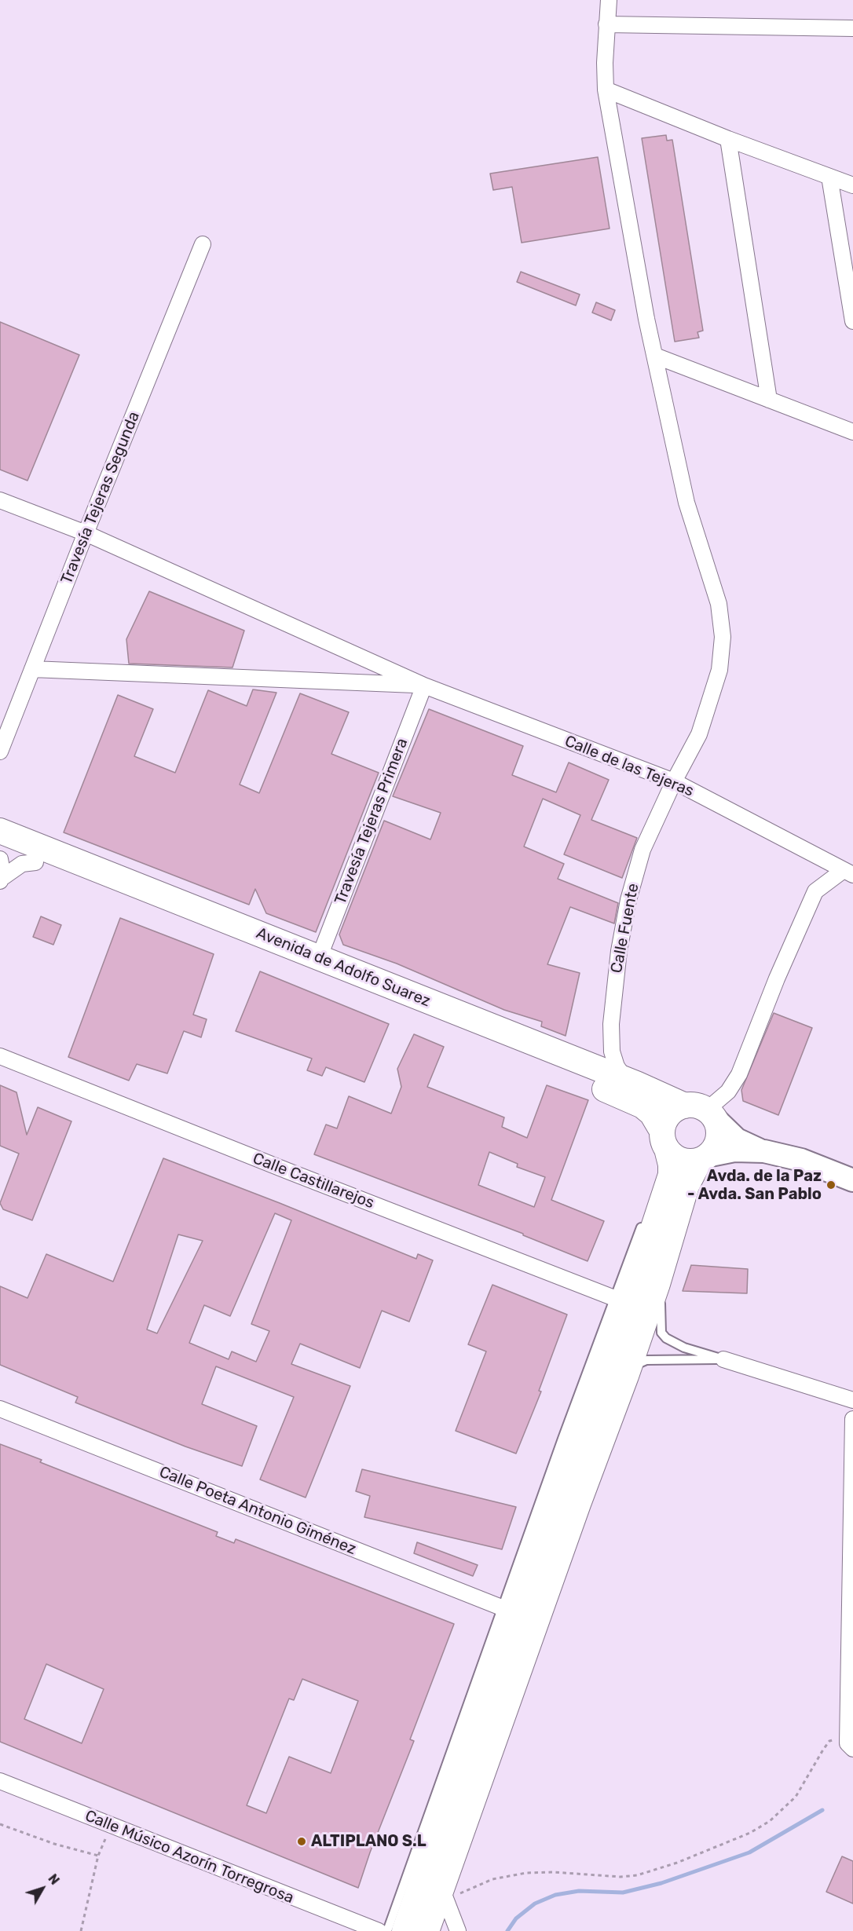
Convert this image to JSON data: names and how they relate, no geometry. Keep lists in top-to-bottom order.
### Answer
{
  "streets": {
    "main road": ["Avenida de Adolfo Suarez"],
    "street": [
      "Travesía Tejeras Segunda",
      "Calle de las Tejeras",
      "Travesía Tejeras Primera",
      "Calle Fuente",
      "Calle Castillarejos",
      "Calle Poeta Antonio Giménez",
      "Calle Músico Azorín Torregrosa"
    ]
  },
  "crossings": [
    ["Travesía Tejeras Segunda", "Calle de las Tejeras"],
    ["Calle de las Tejeras", "Travesía Tejeras Primera"],
    ["Calle de las Tejeras", "Calle Fuente"],
    ["Travesía Tejeras Primera", "Avenida de Adolfo Suarez"],
    ["Calle Fuente", "Avenida de Adolfo Suarez"]
  ],
  "places": ["Avda. de la Paz - Avda. San Pablo", "ALTIPLANO S.L"],
  "north": "top right"
}
